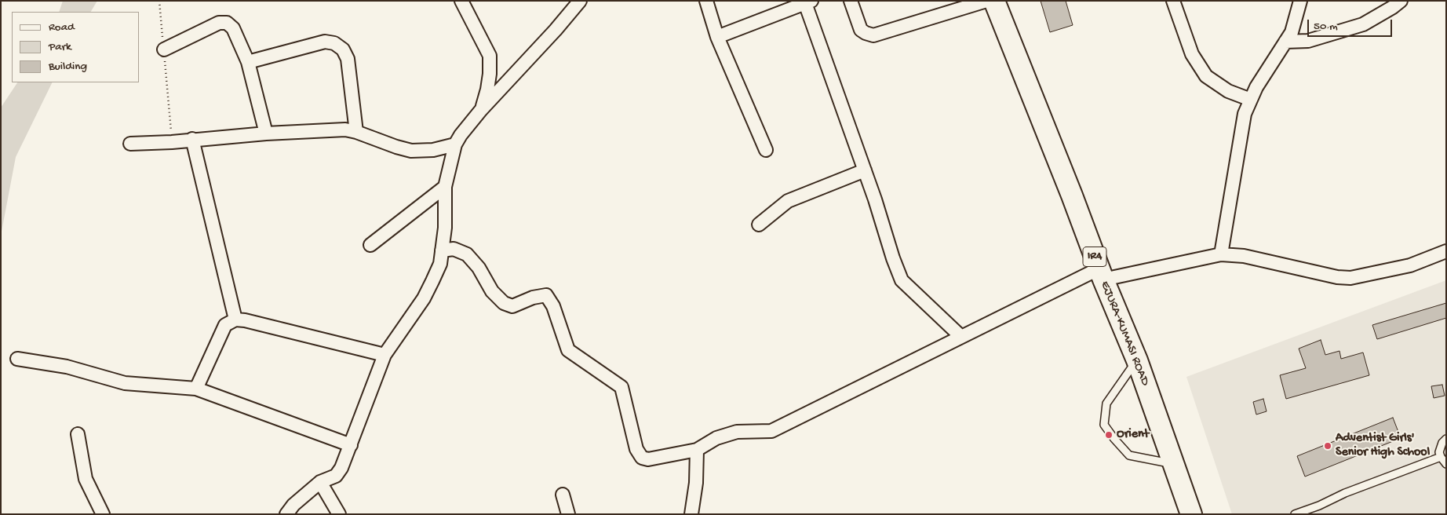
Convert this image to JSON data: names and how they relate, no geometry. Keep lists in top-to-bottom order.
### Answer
{
  "streets": {
    "main road": ["IR4", "EJURA-KUMASI ROAD"]
  },
  "places": ["Orient", "Adventist Girls' Senior High School"],
  "legend": ["Road", "Park", "Building"],
  "scale_bar": "50 m"
}
